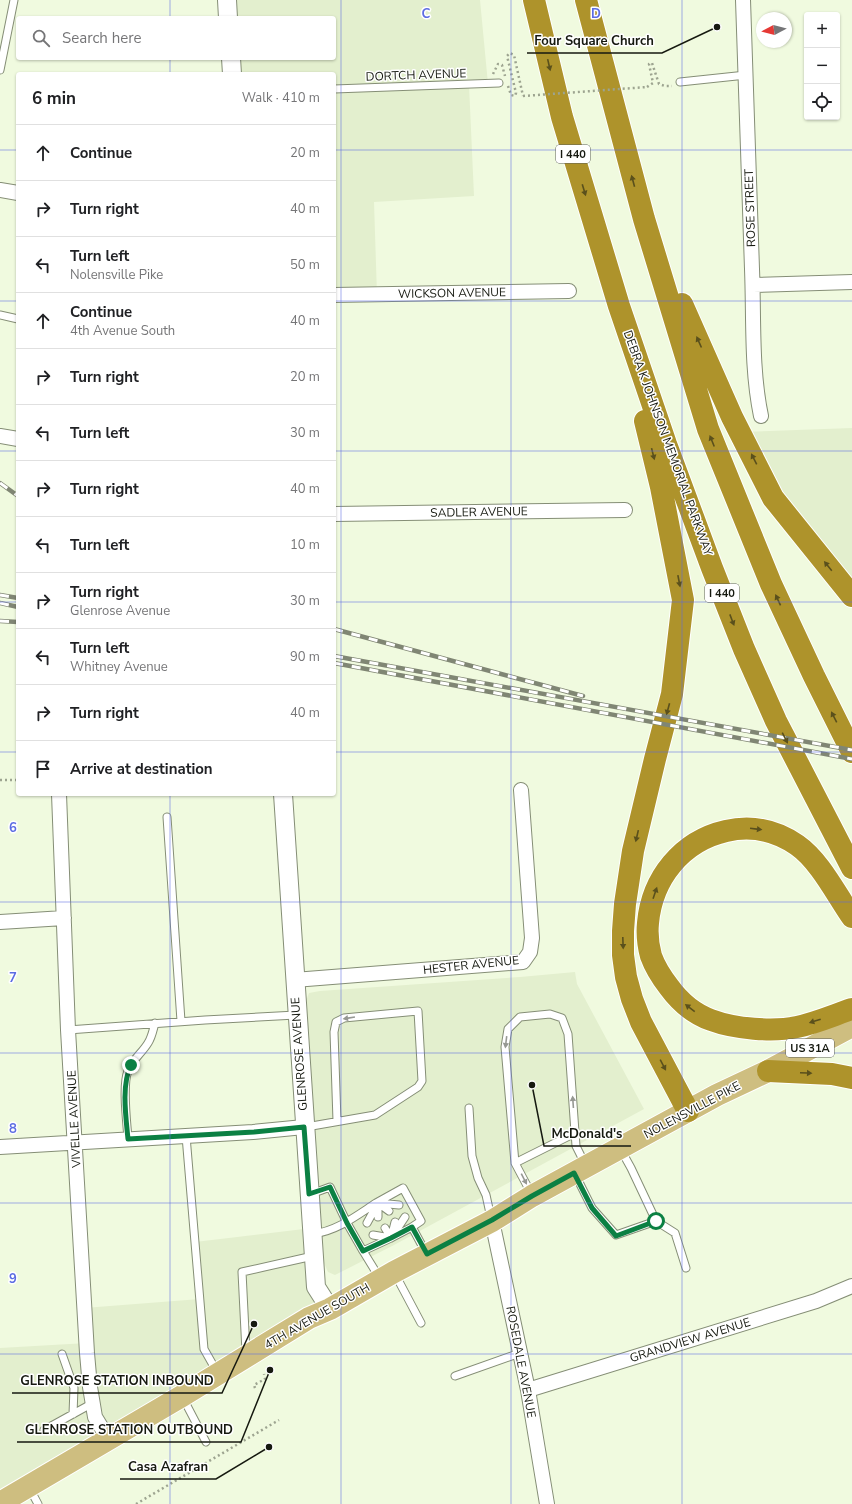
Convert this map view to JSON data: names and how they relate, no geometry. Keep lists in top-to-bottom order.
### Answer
{
  "streets": {
    "highway": ["I 440", "DEBRA K JOHNSON MEMORIAL PARKWAY"],
    "main road": ["US 31A", "NOLENSVILLE PIKE", "4TH AVENUE SOUTH"],
    "street": [
      "ROSE STREET",
      "WICKSON AVENUE",
      "SADLER AVENUE",
      "HESTER AVENUE",
      "GLENROSE AVENUE",
      "VIVELLE AVENUE",
      "GRANDVIEW AVENUE",
      "ROSEDALE AVENUE"
    ],
    "lane": ["DORTCH AVENUE"]
  },
  "crossings": [
    ["HESTER AVENUE", "GLENROSE AVENUE"],
    ["GLENROSE AVENUE", "4TH AVENUE SOUTH"],
    ["NOLENSVILLE PIKE", "4TH AVENUE SOUTH"],
    ["NOLENSVILLE PIKE", "ROSEDALE AVENUE"],
    ["VIVELLE AVENUE", "4TH AVENUE SOUTH"],
    ["4TH AVENUE SOUTH", "ROSEDALE AVENUE"],
    ["GRANDVIEW AVENUE", "ROSEDALE AVENUE"]
  ],
  "places": [
    "Four Square Church",
    "McDonald's",
    "GLENROSE STATION INBOUND",
    "GLENROSE STATION OUTBOUND",
    "Casa Azafran"
  ],
  "north": "left",
  "page": {
    "map_buttons": ["+", "−"],
    "search": "Search here",
    "heading": ["6 min", "Walk · 410 m"],
    "list": [
      ["Continue", "20 m"],
      ["Turn right", "40 m"],
      ["Turn left", "Nolensville Pike", "50 m"],
      ["Continue", "4th Avenue South", "40 m"],
      ["Turn right", "20 m"],
      ["Turn left", "30 m"],
      ["Turn right", "40 m"],
      ["Turn left", "10 m"],
      ["Turn right", "Glenrose Avenue", "30 m"],
      ["Turn left", "Whitney Avenue", "90 m"],
      ["Turn right", "40 m"],
      "Arrive at destination"
    ]
  },
  "grid": {
    "columns": ["C", "D"],
    "rows": [
      "6",
      "7",
      "8",
      "9"
    ]
  }
}
